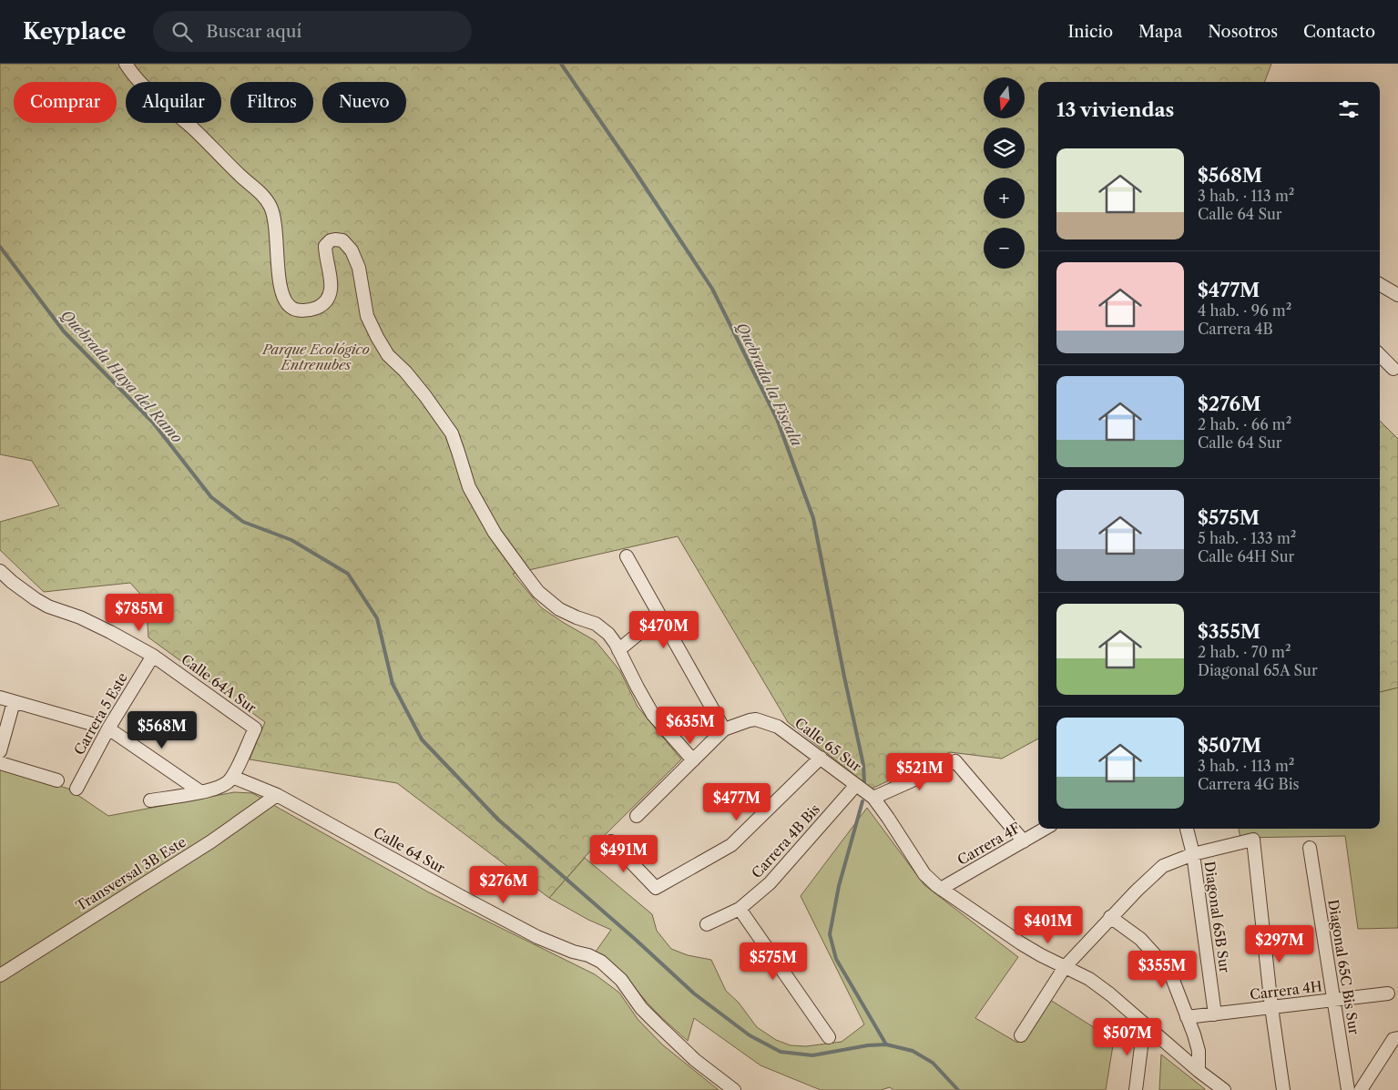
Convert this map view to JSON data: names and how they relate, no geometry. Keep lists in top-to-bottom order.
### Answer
{
  "streets": {
    "street": [
      "Calle 64A Sur",
      "Carrera 5 Este",
      "Calle 65 Sur",
      "Carrera 4B Bis",
      "Carrera 4F",
      "Calle 64 Sur",
      "Transversal 3B Este",
      "Diagonal 65B Sur",
      "Diagonal 65C Bis Sur",
      "Carrera 4H"
    ]
  },
  "crossings": [
    ["Calle 64A Sur", "Carrera 5 Este"],
    ["Calle 64A Sur", "Calle 64 Sur"],
    ["Calle 65 Sur", "Carrera 4B Bis"],
    ["Calle 65 Sur", "Carrera 4F"],
    ["Calle 64 Sur", "Transversal 3B Este"],
    ["Diagonal 65B Sur", "Carrera 4H"],
    ["Diagonal 65C Bis Sur", "Carrera 4H"]
  ],
  "water": ["Quebrada Haya del Ramo", "Quebrada la Fiscala"],
  "parks": ["Parque Ecológico Entrenubes"],
  "north": "bottom",
  "page": {
    "header": "Keyplace",
    "search": "Buscar aquí",
    "nav": [
      "Inicio",
      "Mapa",
      "Nosotros",
      "Contacto"
    ],
    "map_buttons": ["+", "−"],
    "chip": [
      "Comprar",
      "Alquilar",
      "Filtros",
      "Nuevo"
    ],
    "heading": "13 viviendas",
    "list": [
      {
        "name": "$568M",
        "note": "3 hab. · 113 m² · Calle 64 Sur"
      },
      {
        "name": "$477M",
        "note": "4 hab. · 96 m² · Carrera 4B"
      },
      {
        "name": "$276M",
        "note": "2 hab. · 66 m² · Calle 64 Sur"
      },
      {
        "name": "$575M",
        "note": "5 hab. · 133 m² · Calle 64H Sur"
      },
      {
        "name": "$355M",
        "note": "2 hab. · 70 m² · Diagonal 65A Sur"
      },
      {
        "name": "$507M",
        "note": "3 hab. · 113 m² · Carrera 4G Bis"
      }
    ],
    "price": [
      "$785M",
      "$470M",
      "$635M",
      "$568M",
      "$521M",
      "$477M",
      "$491M",
      "$276M",
      "$401M",
      "$297M",
      "$575M",
      "$355M",
      "$507M"
    ]
  }
}
